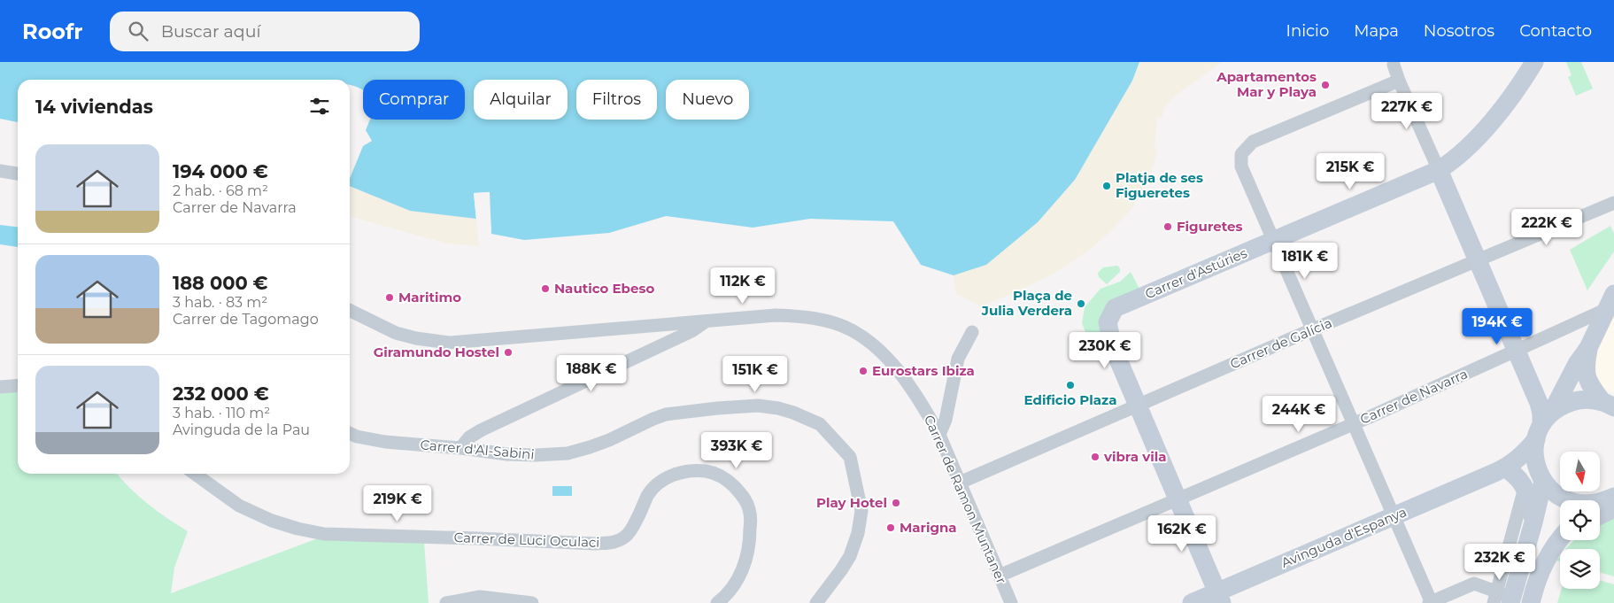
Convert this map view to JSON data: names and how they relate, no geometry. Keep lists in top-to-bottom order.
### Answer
{
  "streets": {
    "street": [
      "Carrer d'Astúries",
      "Carrer de Galícia",
      "Carrer de Navarra",
      "Carrer d'Al-Sabini",
      "Carrer de Ramon Muntaner",
      "Avinguda d'Espanya",
      "Carrer de Luci Oculaci"
    ]
  },
  "crossings": [
    ["Carrer d'Astúries", "Carrer de Galícia"],
    ["Carrer de Galícia", "Carrer de Ramon Muntaner"],
    ["Carrer de Navarra", "Carrer de Ramon Muntaner"]
  ],
  "places": [
    "Apartamentos Mar y Playa",
    "Platja de ses Figueretes",
    "Figuretes",
    "Nautico Ebeso",
    "Maritimo",
    "Plaça de Julia Verdera",
    "Giramundo Hostel",
    "Eurostars Ibiza",
    "Edificio Plaza",
    "vibra vila",
    "Play Hotel",
    "Marigna"
  ],
  "north": "bottom",
  "page": {
    "header": "Roofr",
    "search": "Buscar aquí",
    "nav": [
      "Inicio",
      "Mapa",
      "Nosotros",
      "Contacto"
    ],
    "chip": [
      "Comprar",
      "Alquilar",
      "Filtros",
      "Nuevo"
    ],
    "heading": "14 viviendas",
    "price": [
      "227K €",
      "215K €",
      "222K €",
      "181K €",
      "112K €",
      "194K €",
      "230K €",
      "188K €",
      "151K €",
      "244K €",
      "393K €",
      "219K €",
      "162K €",
      "232K €"
    ],
    "list": [
      {
        "name": "194 000 €",
        "note": "2 hab. · 68 m² · Carrer de Navarra"
      },
      {
        "name": "188 000 €",
        "note": "3 hab. · 83 m² · Carrer de Tagomago"
      },
      {
        "name": "232 000 €",
        "note": "3 hab. · 110 m² · Avinguda de la Pau"
      }
    ]
  }
}
